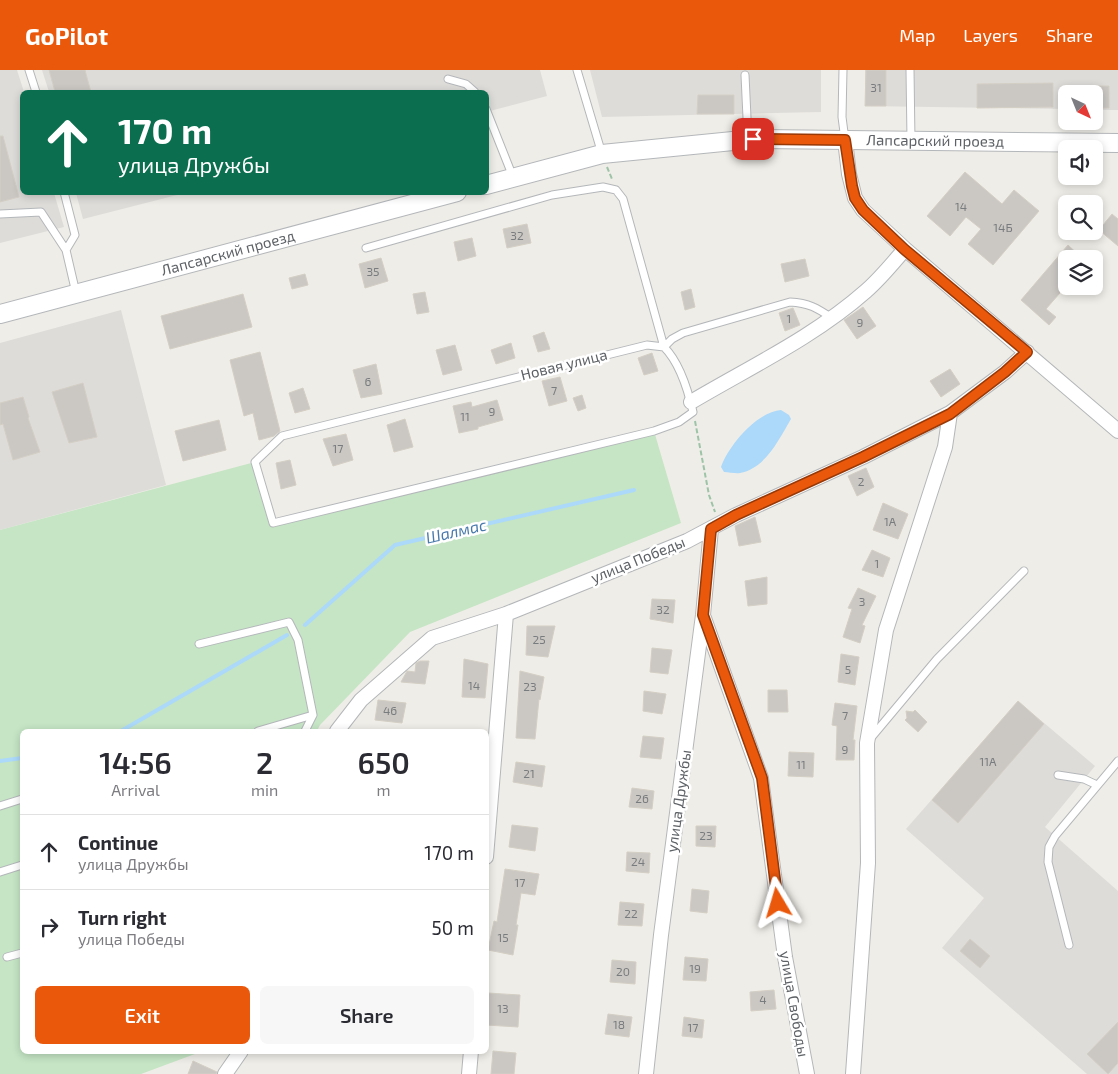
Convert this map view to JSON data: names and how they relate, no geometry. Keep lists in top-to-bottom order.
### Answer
{
  "streets": {
    "street": [
      "Лапсарский проезд",
      "улица Победы",
      "улица Дружбы",
      "улица Свободы"
    ],
    "lane": ["Новая улица"]
  },
  "crossings": [
    ["улица Победы", "улица Дружбы"],
    ["улица Дружбы", "улица Свободы"]
  ],
  "water": ["Шалмас"],
  "house_numbers": [
    "31",
    "14",
    "14Б",
    "32",
    "35",
    "1",
    "9",
    "6",
    "7",
    "9",
    "11",
    "17",
    "2",
    "1А",
    "1",
    "3",
    "32",
    "25",
    "5",
    "14",
    "23",
    "46",
    "7",
    "9",
    "11А",
    "11",
    "21",
    "26",
    "23",
    "24",
    "17",
    "22",
    "15",
    "19",
    "20",
    "4",
    "13",
    "18",
    "17"
  ],
  "north": "bottom right",
  "page": {
    "header": "GoPilot",
    "nav": ["Map", "Layers", "Share"],
    "turn": ["170 m", "улица Дружбы"],
    "eta": [
      "14:56",
      "Arrival",
      "2",
      "min",
      "650",
      "m"
    ],
    "list": [
      {
        "name": "Continue",
        "note": "улица Дружбы",
        "value": "170 m"
      },
      {
        "name": "Turn right",
        "note": "улица Победы",
        "value": "50 m"
      }
    ],
    "buttons": ["Exit", "Share"]
  }
}
